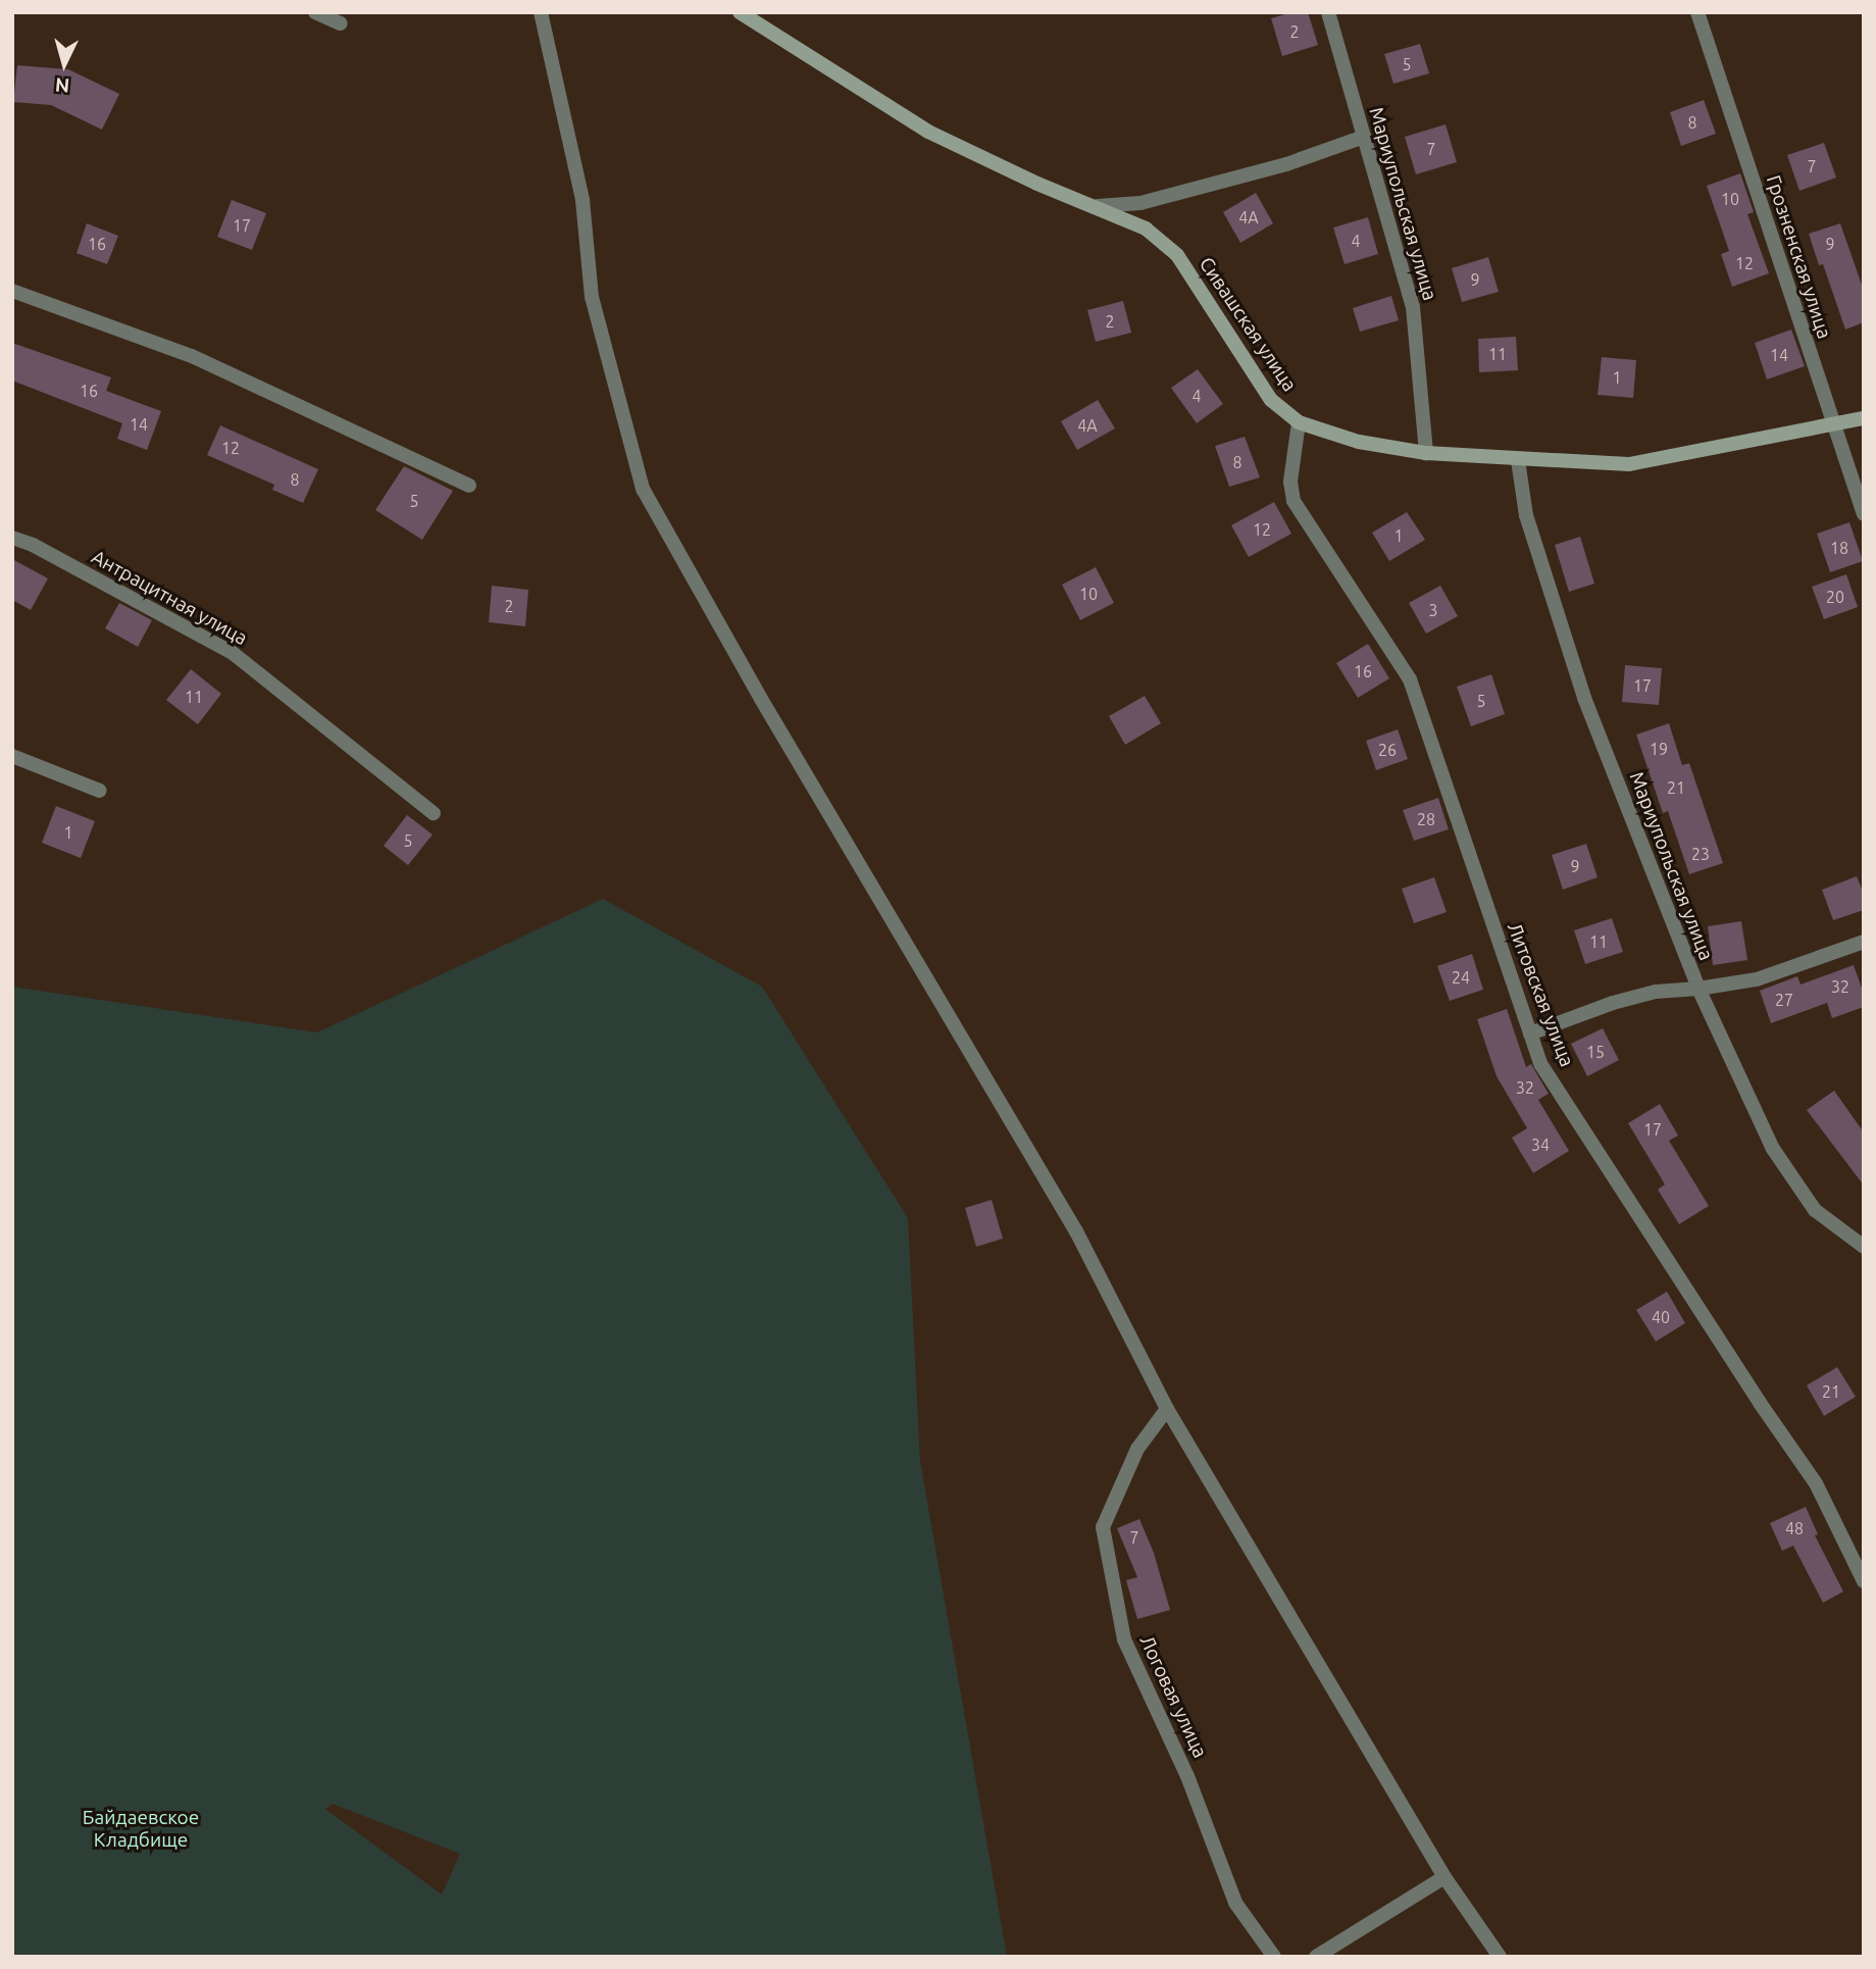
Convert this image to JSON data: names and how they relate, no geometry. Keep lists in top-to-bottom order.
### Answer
{
  "streets": {
    "street": [
      "Мариупольская улица",
      "Грозненская улица",
      "Сивашская улица",
      "Антрацитная улица",
      "Литовская улица",
      "Логовая улица"
    ]
  },
  "crossings": [
    ["Мариупольская улица", "Сивашская улица"],
    ["Грозненская улица", "Сивашская улица"],
    ["Сивашская улица", "Литовская улица"]
  ],
  "parks": ["Байдаевское Кладбище"],
  "house_numbers": [
    "2",
    "5",
    "8",
    "7",
    "7",
    "10",
    "4А",
    "17",
    "4",
    "16",
    "9",
    "12",
    "9",
    "2",
    "11",
    "14",
    "1",
    "16",
    "4",
    "14",
    "4А",
    "12",
    "8",
    "8",
    "5",
    "12",
    "1",
    "18",
    "10",
    "20",
    "2",
    "3",
    "16",
    "17",
    "11",
    "5",
    "19",
    "26",
    "21",
    "28",
    "1",
    "5",
    "23",
    "9",
    "11",
    "24",
    "32",
    "27",
    "15",
    "32",
    "17",
    "34",
    "40",
    "21",
    "48",
    "7"
  ],
  "north": "bottom"
}
